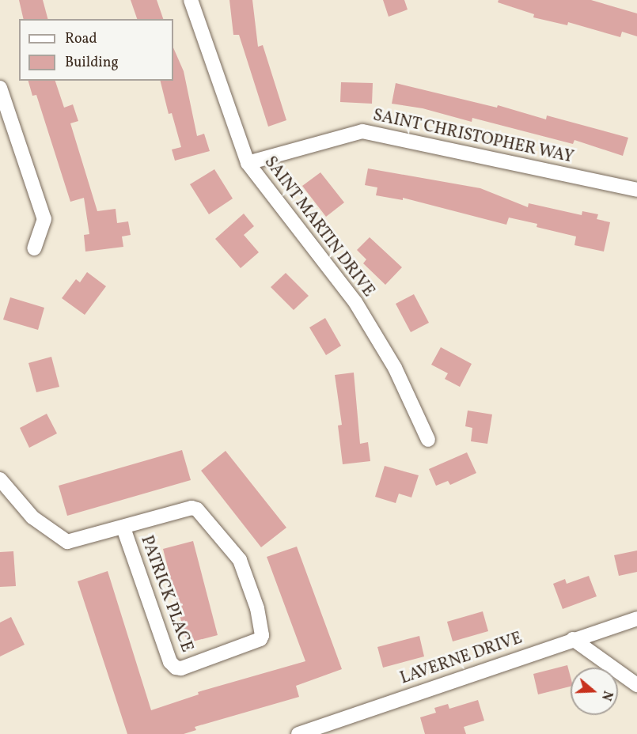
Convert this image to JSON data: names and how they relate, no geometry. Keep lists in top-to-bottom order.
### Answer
{
  "streets": {
    "street": [
      "SAINT CHRISTOPHER WAY",
      "SAINT MARTIN DRIVE",
      "PATRICK PLACE",
      "LAVERNE DRIVE"
    ]
  },
  "crossings": [
    ["SAINT CHRISTOPHER WAY", "SAINT MARTIN DRIVE"]
  ],
  "legend": ["Road", "Building"],
  "north": "right"
}
